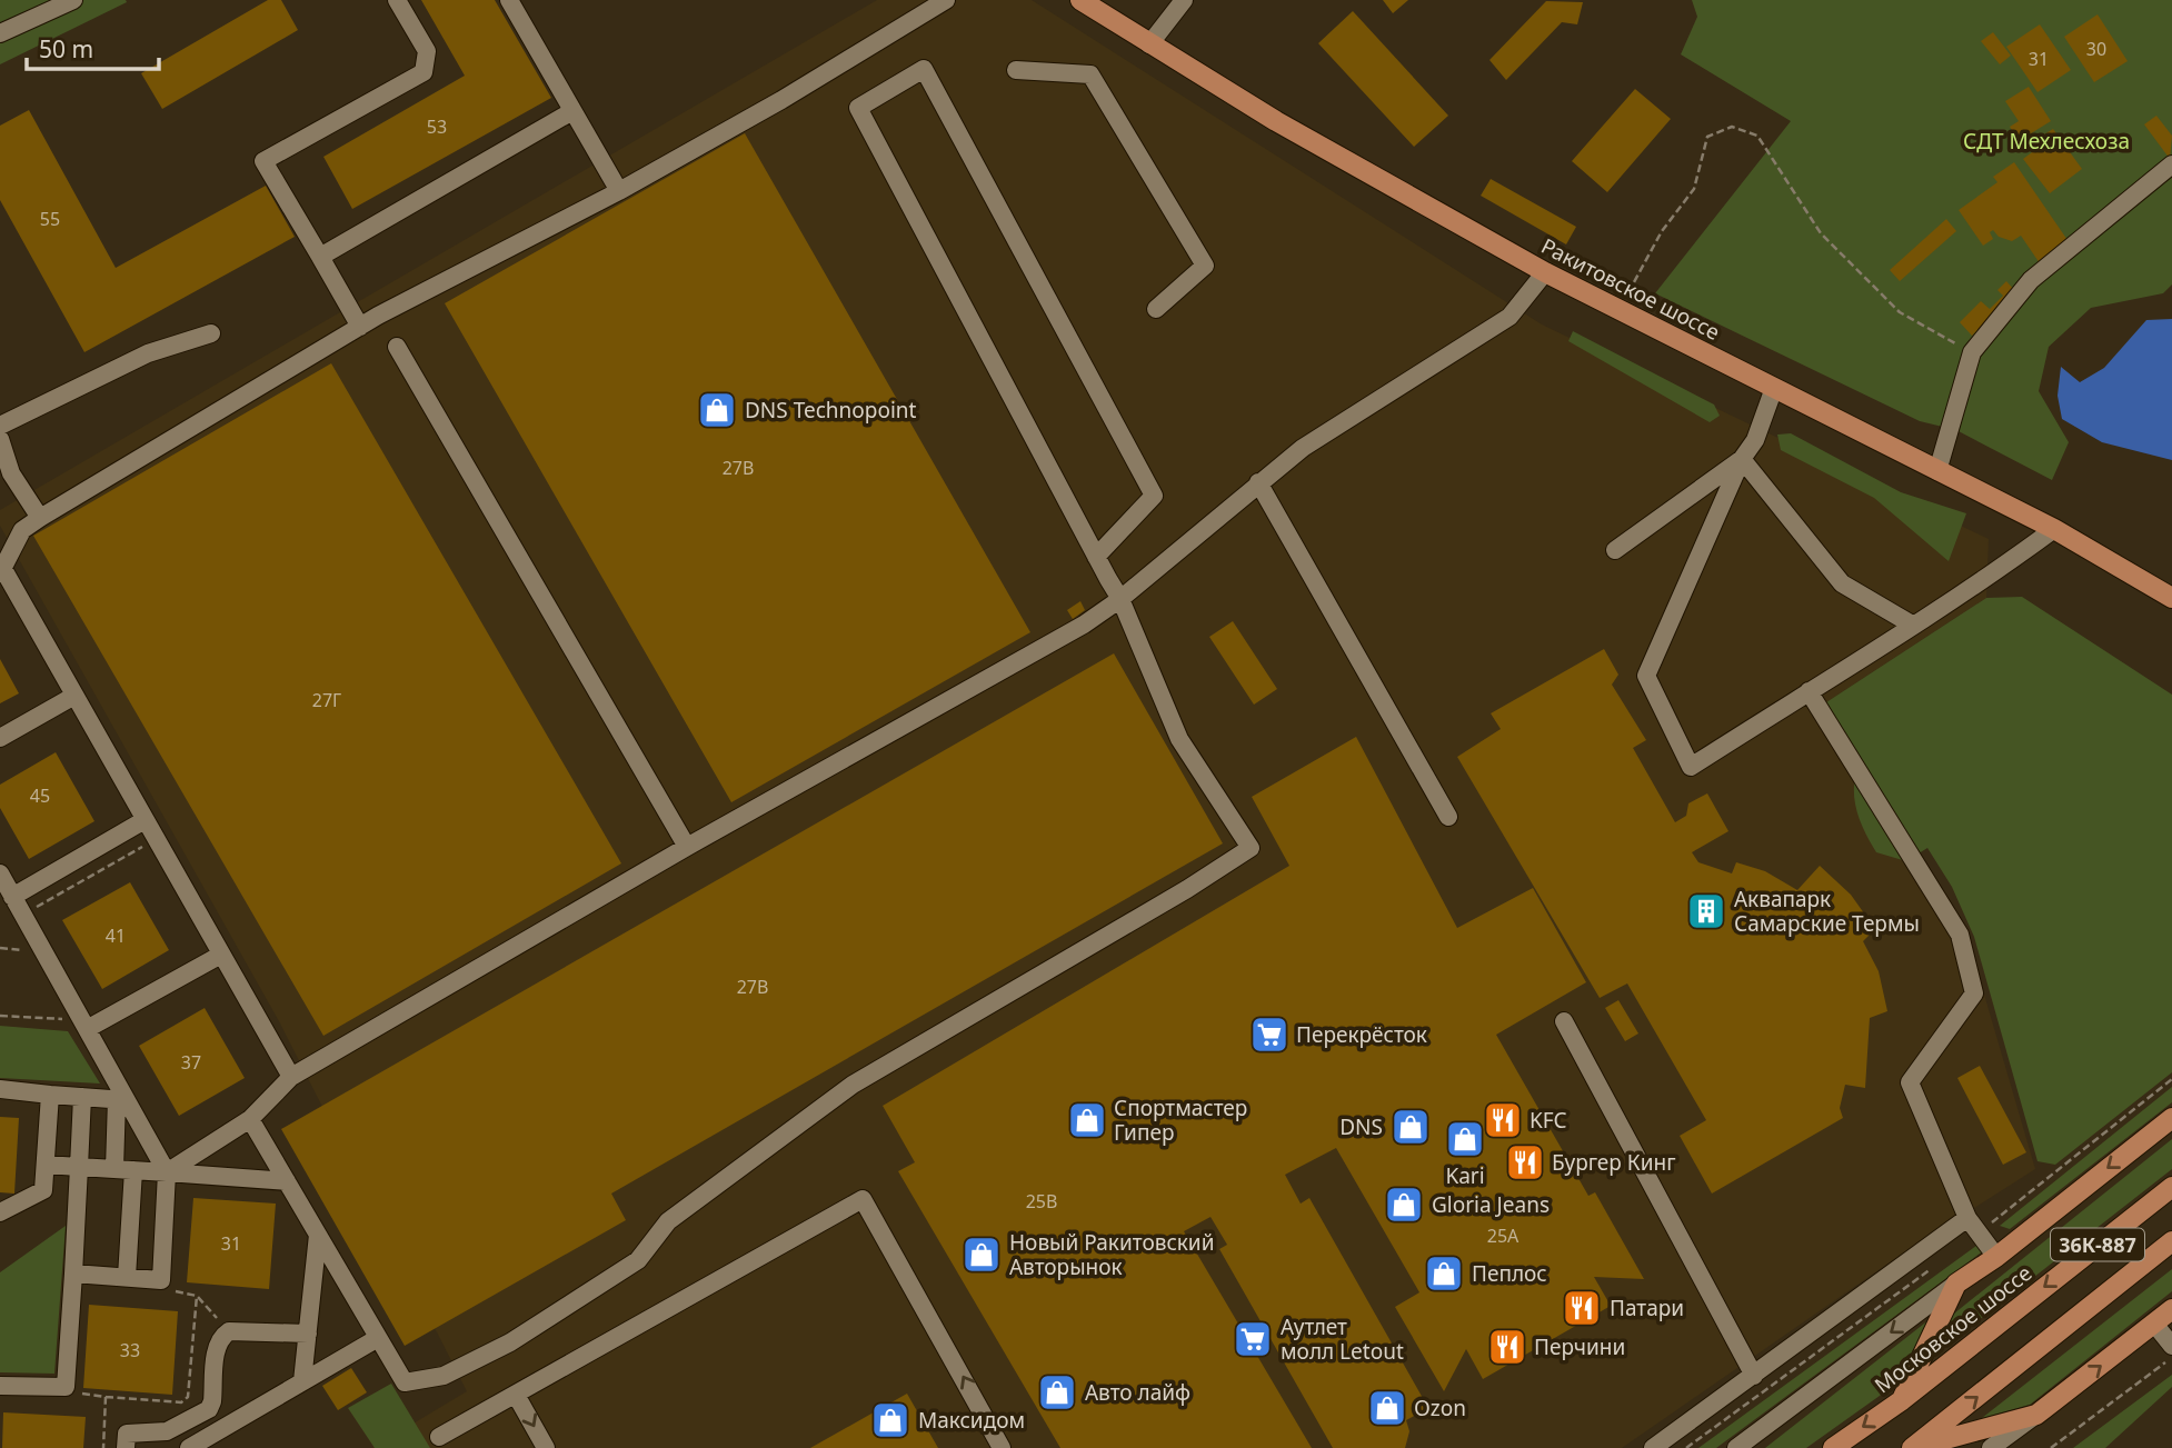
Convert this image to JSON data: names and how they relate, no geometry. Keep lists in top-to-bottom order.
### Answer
{
  "streets": {
    "main road": ["Ракитовское шоссе", "36К-887", "Московское шоссе"]
  },
  "parks": ["СДТ Мехлесхоза"],
  "places": {
    "shop": [
      "DNS Technopoint",
      "Спортмастер Гипер",
      "DNS",
      "Kari",
      "Gloria Jeans",
      "Новый Ракитовский Авторынок",
      "Пеплос",
      "Авто лайф",
      "Ozon",
      "Максидом"
    ],
    "building": ["Аквапарк Самарские Термы"],
    "supermarket": ["Перекрёсток", "Аутлет молл Letout"],
    "restaurant": [
      "KFC",
      "Бургер Кинг",
      "Патари",
      "Перчини"
    ]
  },
  "house_numbers": [
    "30",
    "31",
    "53",
    "55",
    "27В",
    "27Г",
    "45",
    "41",
    "27В",
    "37",
    "25В",
    "25А",
    "31",
    "33"
  ],
  "scale_bar": "50 m"
}
